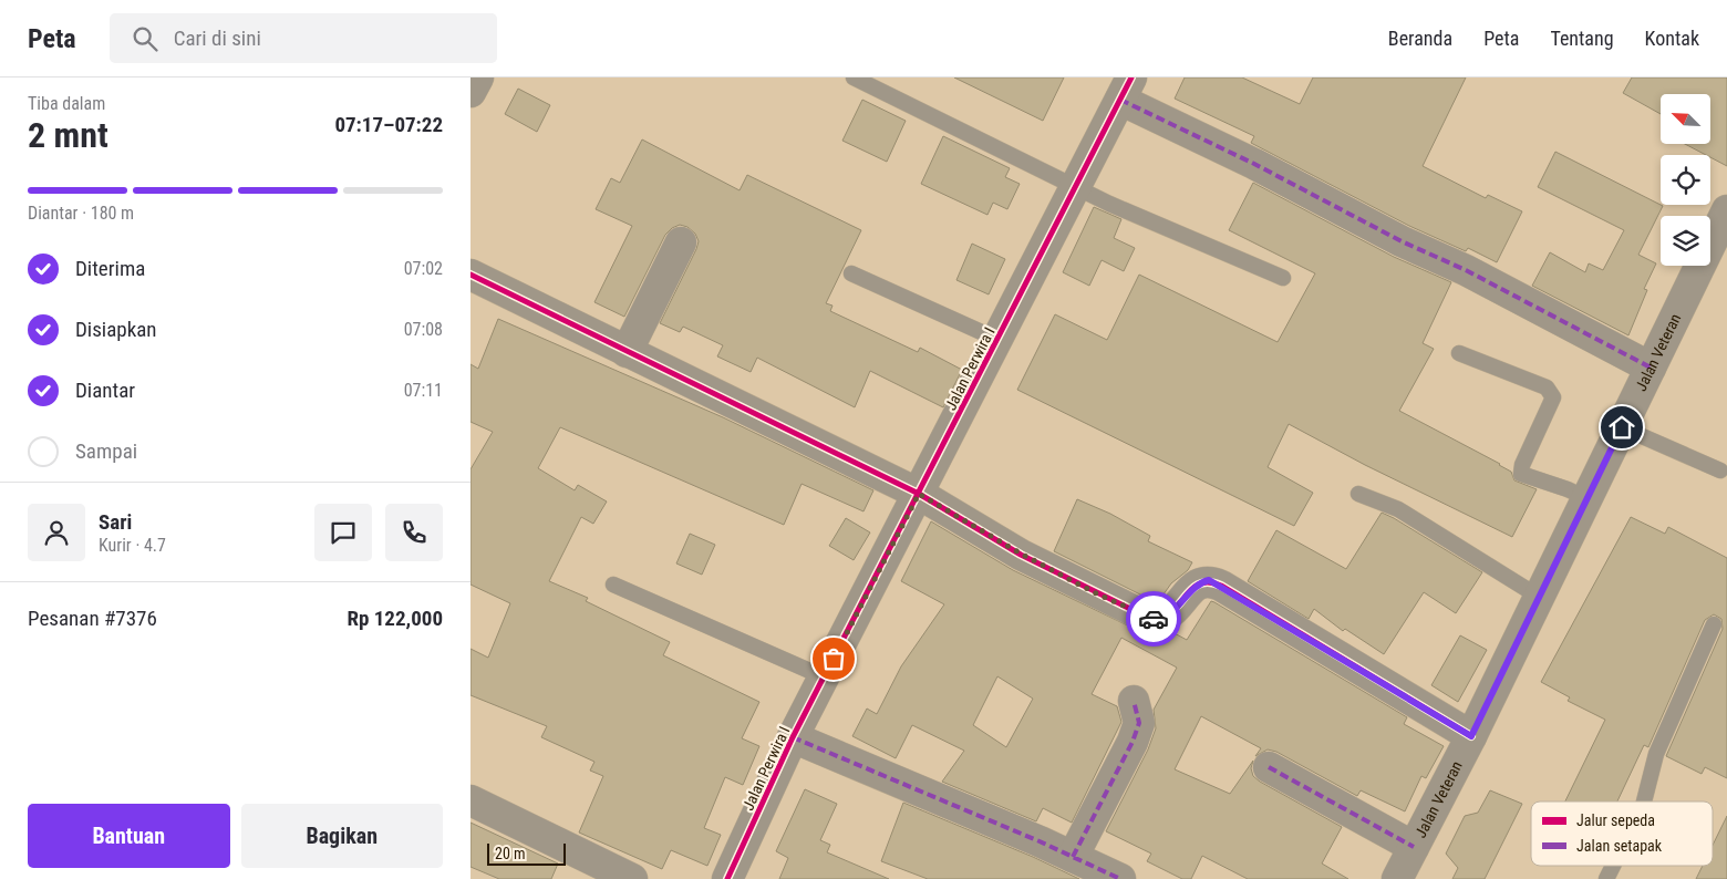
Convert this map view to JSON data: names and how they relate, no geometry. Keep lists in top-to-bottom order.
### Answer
{
  "streets": {
    "street": ["Jalan Veteran", "Jalan Perwira I"]
  },
  "legend": ["Jalur sepeda", "Jalan setapak"],
  "scale_bar": "20 m",
  "north": "top left",
  "page": {
    "header": "Peta",
    "search": "Cari di sini",
    "nav": [
      "Beranda",
      "Peta",
      "Tentang",
      "Kontak"
    ],
    "heading": ["2 mnt", "Tiba dalam", "07:17–07:22"],
    "panel": [
      "Sari",
      "Kurir · 4.7",
      "Pesanan #7376",
      "Rp 122,000"
    ],
    "bar": "Diantar · 180 m",
    "list": [
      ["Diterima", "07:02"],
      ["Disiapkan", "07:08"],
      ["Diantar", "07:11"],
      "Sampai"
    ],
    "buttons": ["Bantuan", "Bagikan"],
    "scale": "20 m"
  }
}
